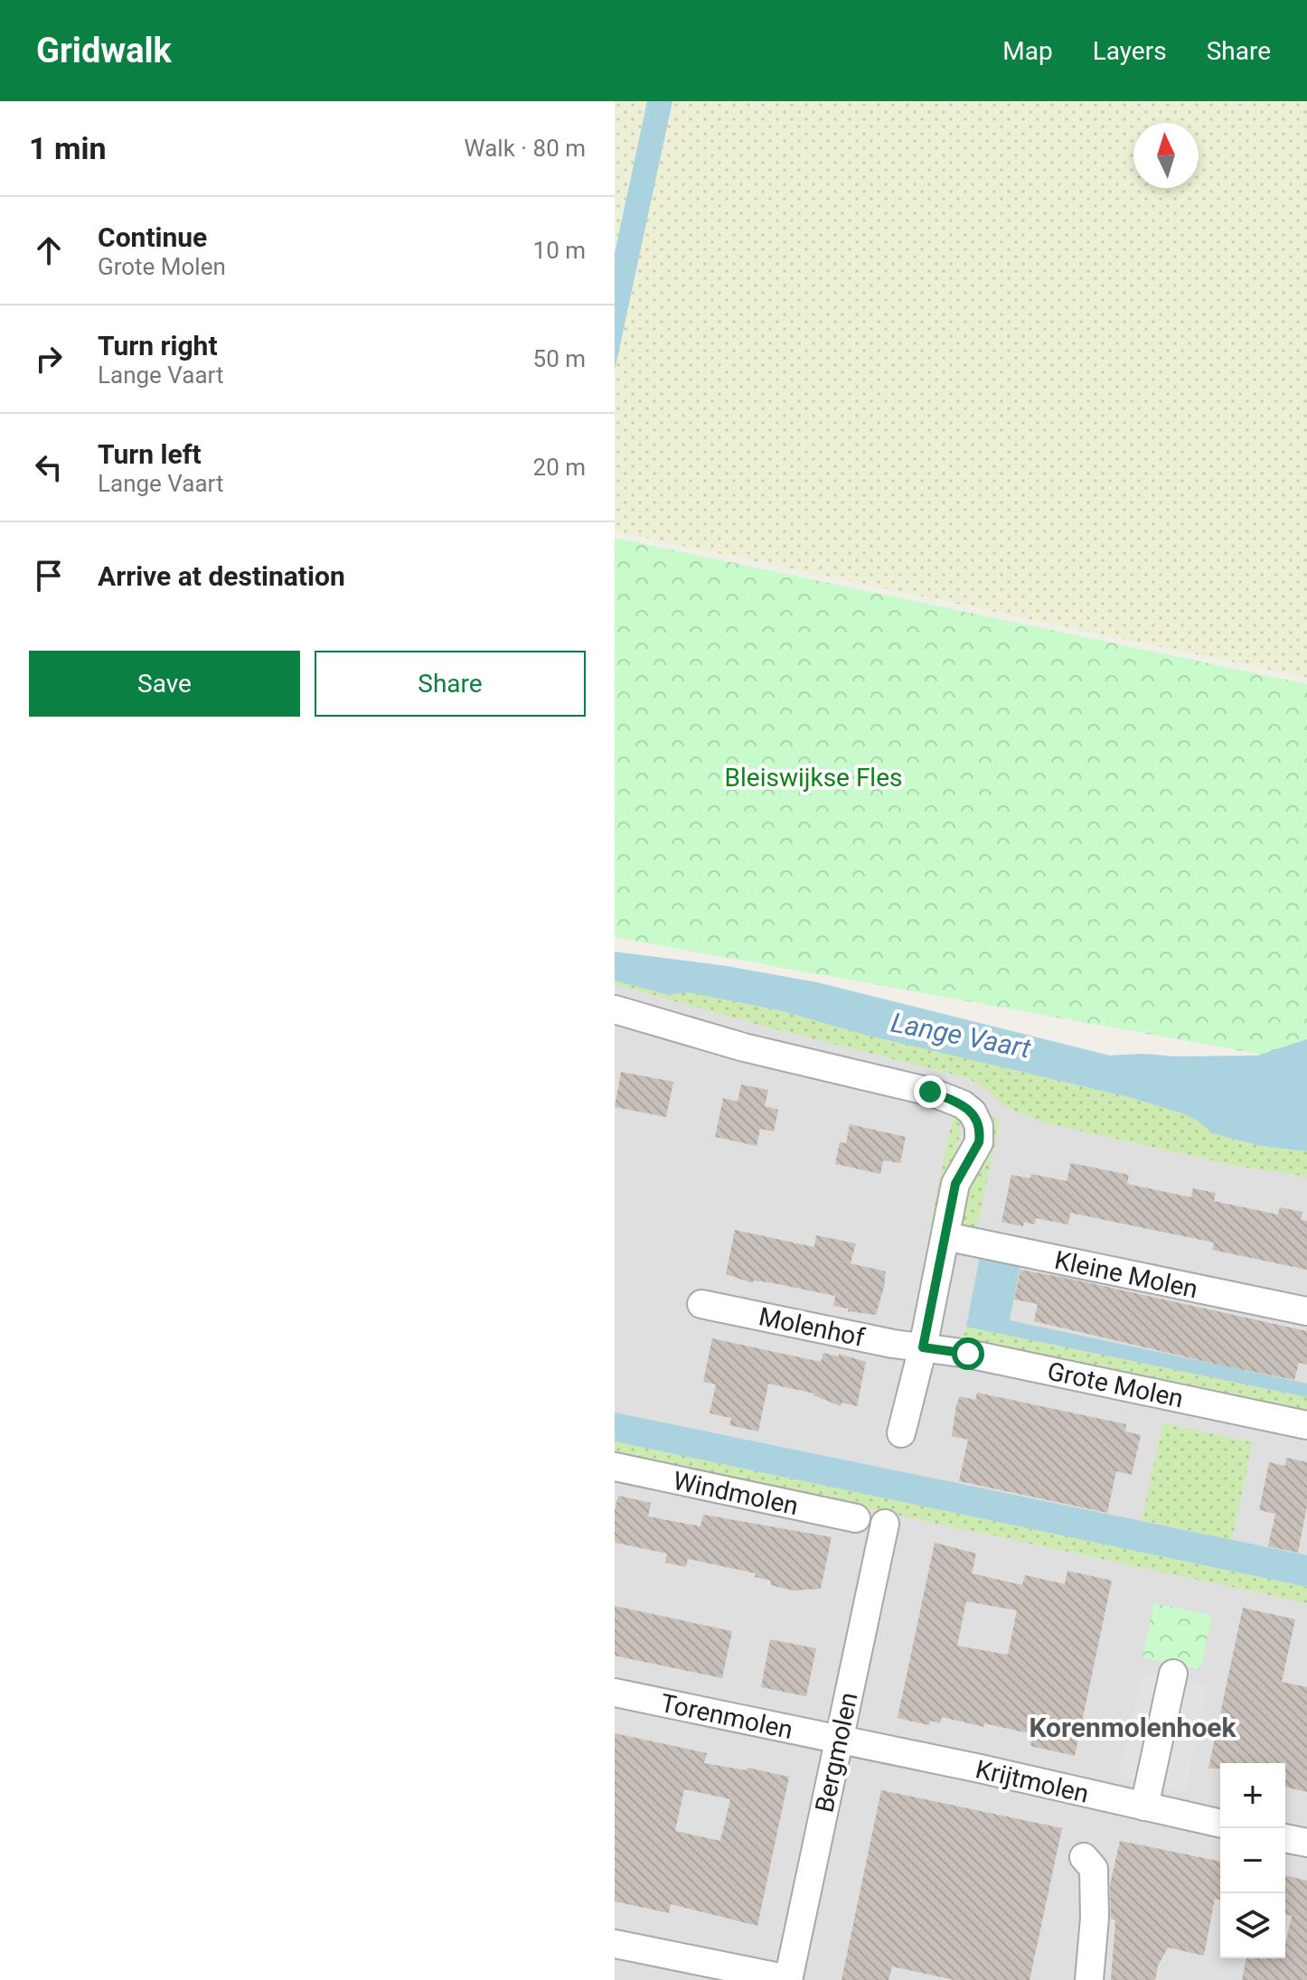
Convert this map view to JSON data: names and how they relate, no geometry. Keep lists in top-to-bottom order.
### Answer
{
  "streets": {
    "street": [
      "Kleine Molen",
      "Molenhof",
      "Grote Molen",
      "Windmolen",
      "Torenmolen",
      "Bergmolen",
      "Krijtmolen"
    ]
  },
  "crossings": [
    ["Molenhof", "Grote Molen"],
    ["Torenmolen", "Bergmolen"],
    ["Torenmolen", "Krijtmolen"],
    ["Bergmolen", "Krijtmolen"]
  ],
  "districts": ["Korenmolenhoek"],
  "water": ["Lange Vaart"],
  "parks": ["Bleiswijkse Fles"],
  "north": "top",
  "page": {
    "header": "Gridwalk",
    "nav": ["Map", "Layers", "Share"],
    "heading": ["1 min", "Walk · 80 m"],
    "list": [
      ["Continue", "Grote Molen", "10 m"],
      ["Turn right", "Lange Vaart", "50 m"],
      ["Turn left", "Lange Vaart", "20 m"],
      "Arrive at destination"
    ],
    "buttons": ["Save", "Share"],
    "map_buttons": ["+", "−"]
  }
}
